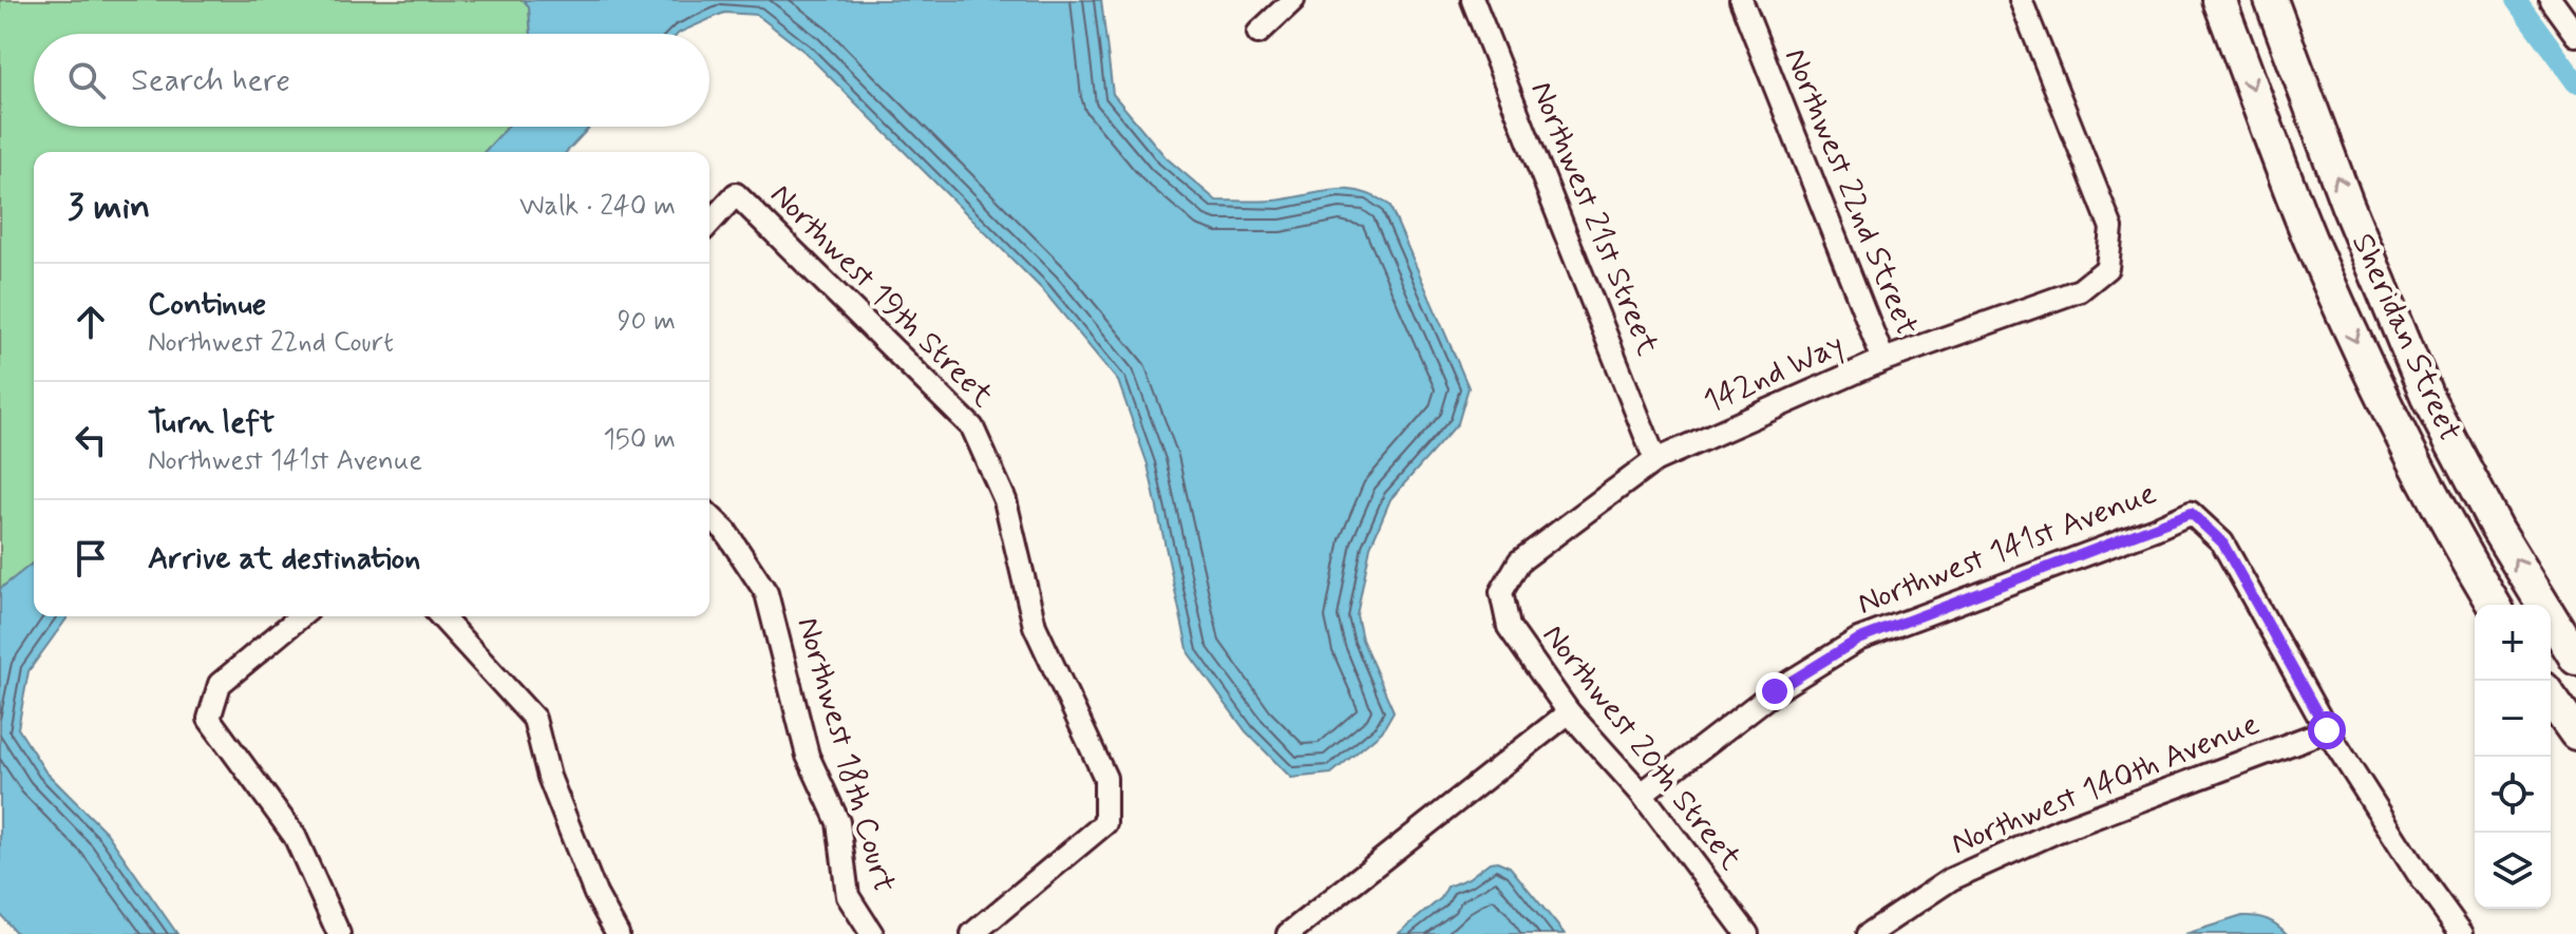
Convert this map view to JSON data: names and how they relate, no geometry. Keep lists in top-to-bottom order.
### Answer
{
  "streets": {
    "main road": ["Sheridan Street"],
    "street": [
      "Northwest 22nd Street",
      "Northwest 21st Street",
      "Northwest 19th Street",
      "142nd Way",
      "Northwest 141st Avenue",
      "Northwest 20th Street",
      "Northwest 18th Court",
      "Northwest 140th Avenue"
    ]
  },
  "crossings": [
    ["Northwest 22nd Street", "142nd Way"],
    ["Northwest 21st Street", "142nd Way"],
    ["142nd Way", "Northwest 20th Street"],
    ["Northwest 141st Avenue", "Northwest 20th Street"],
    ["Northwest 141st Avenue", "Northwest 140th Avenue"]
  ],
  "page": {
    "search": "Search here",
    "heading": ["3 min", "Walk · 240 m"],
    "list": [
      ["Continue", "Northwest 22nd Court", "90 m"],
      ["Turn left", "Northwest 141st Avenue", "150 m"],
      "Arrive at destination"
    ],
    "map_buttons": ["+", "−"]
  }
}
